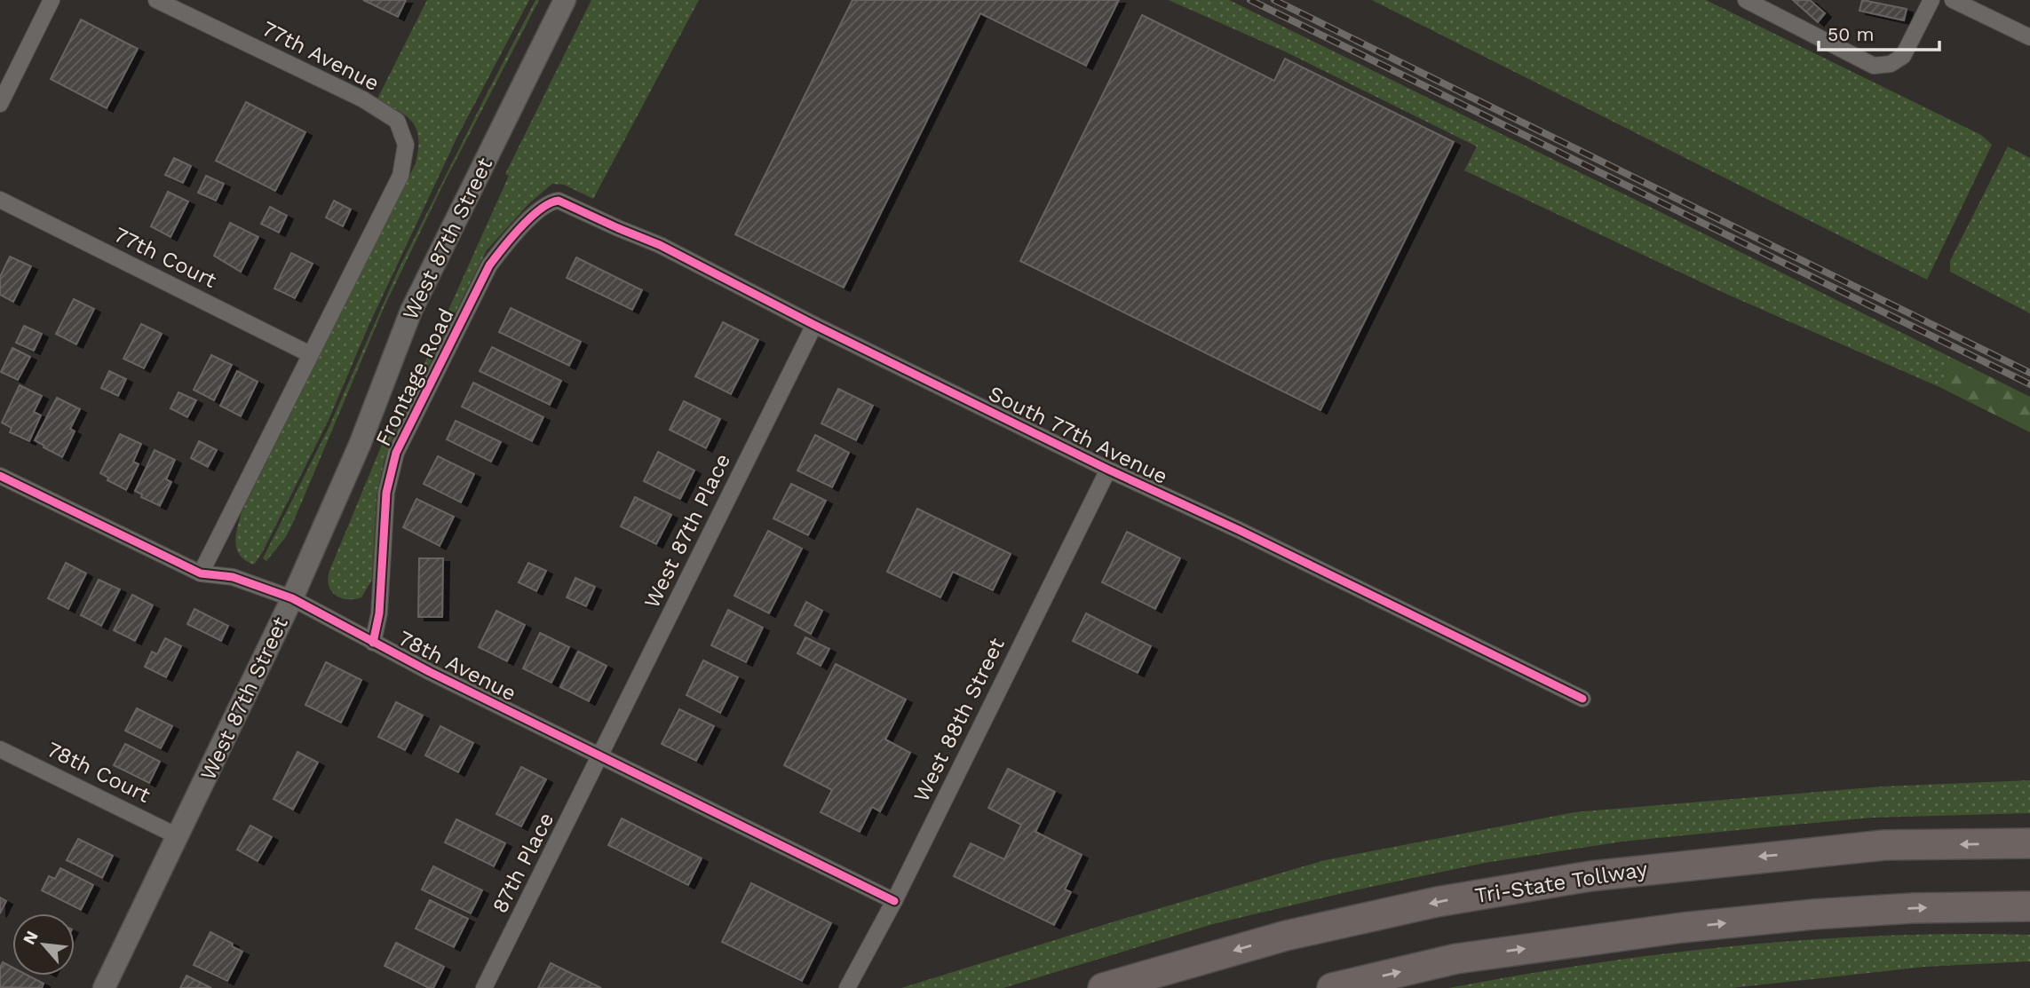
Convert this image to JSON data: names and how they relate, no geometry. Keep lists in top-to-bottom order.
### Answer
{
  "streets": {
    "highway": ["Tri-State Tollway"],
    "main road": ["West 87th Street"],
    "street": [
      "77th Avenue",
      "77th Court",
      "Frontage Road",
      "South 77th Avenue",
      "West 87th Place",
      "78th Avenue",
      "West 88th Street",
      "78th Court",
      "87th Place"
    ]
  },
  "crossings": [
    ["77th Avenue", "77th Court"],
    ["West 87th Street", "78th Avenue"],
    ["West 87th Street", "78th Court"],
    ["Frontage Road", "South 77th Avenue"],
    ["Frontage Road", "78th Avenue"],
    ["South 77th Avenue", "West 87th Place"],
    ["South 77th Avenue", "West 88th Street"],
    ["West 87th Place", "78th Avenue"],
    ["West 87th Place", "87th Place"],
    ["78th Avenue", "West 88th Street"],
    ["78th Avenue", "87th Place"]
  ],
  "scale_bar": "50 m",
  "north": "top left"
}
